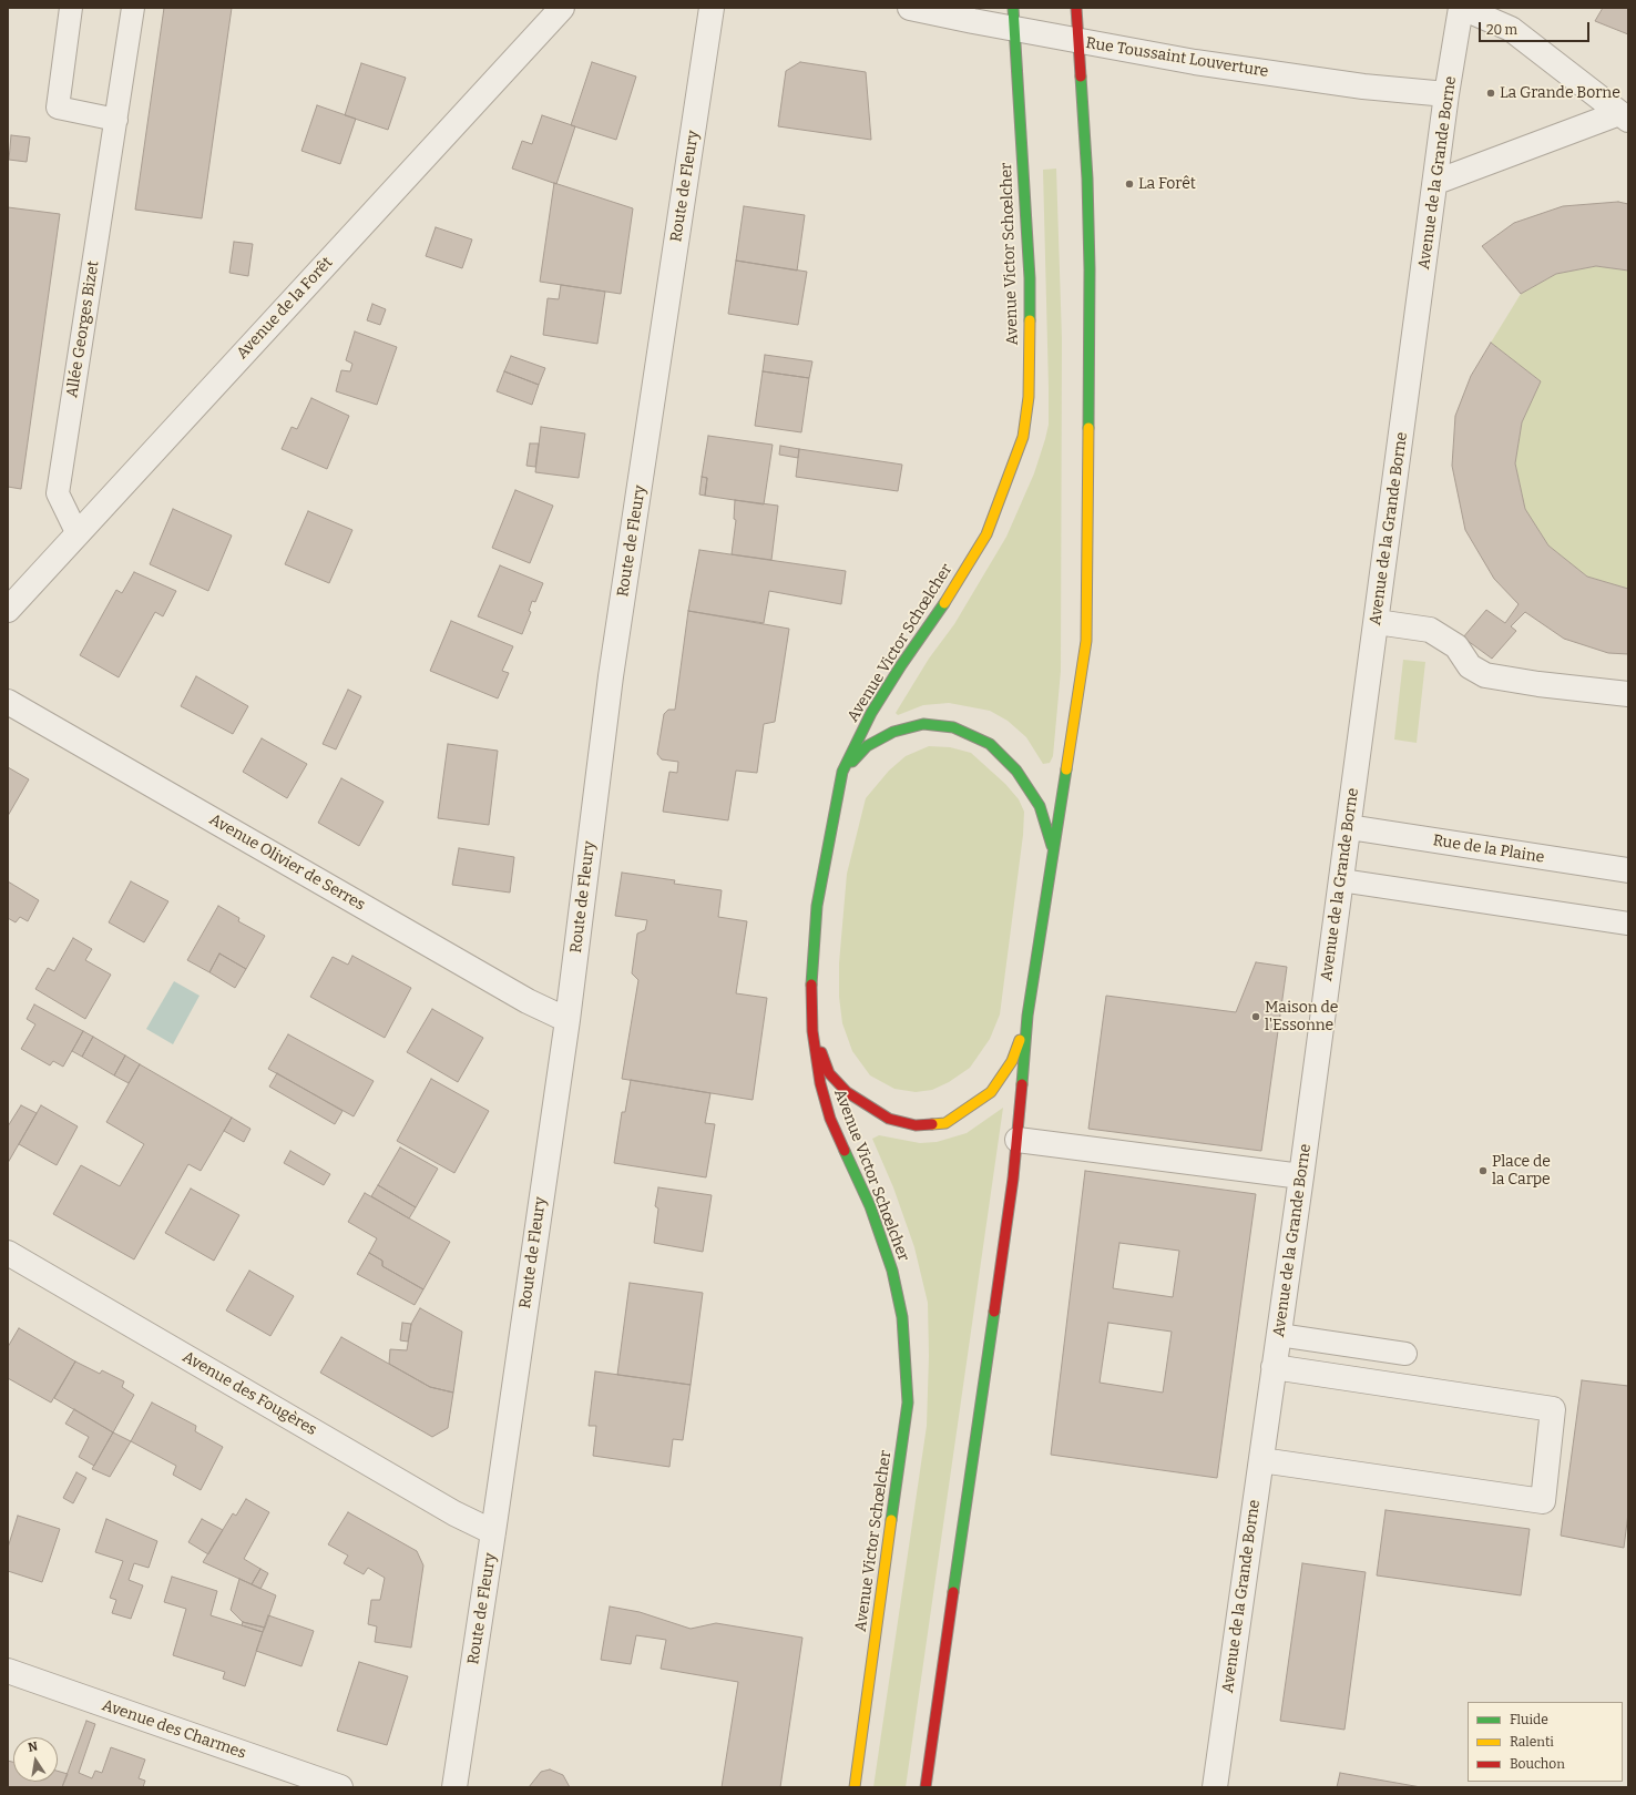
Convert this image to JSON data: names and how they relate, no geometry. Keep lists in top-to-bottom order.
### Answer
{
  "streets": {
    "main road": ["Avenue Victor Schœlcher"],
    "street": [
      "Rue Toussaint Louverture",
      "Avenue de la Grande Borne",
      "Route de Fleury",
      "Avenue de la Forêt",
      "Rue de la Plaine",
      "Avenue Olivier de Serres",
      "Avenue des Fougères",
      "Avenue des Charmes"
    ],
    "lane": ["Allée Georges Bizet"]
  },
  "crossings": [
    ["Rue Toussaint Louverture", "Avenue de la Grande Borne"],
    ["Rue Toussaint Louverture", "Avenue Victor Schœlcher"],
    ["Avenue de la Grande Borne", "Rue de la Plaine"],
    ["Route de Fleury", "Avenue Olivier de Serres"],
    ["Route de Fleury", "Avenue des Fougères"],
    ["Avenue de la Forêt", "Allée Georges Bizet"]
  ],
  "places": [
    "La Grande Borne",
    "La Forêt",
    "Maison de l'Essonne",
    "Place de la Carpe"
  ],
  "legend": ["Fluide", "Ralenti", "Bouchon"],
  "scale_bar": "20 m",
  "north": "top"
}
